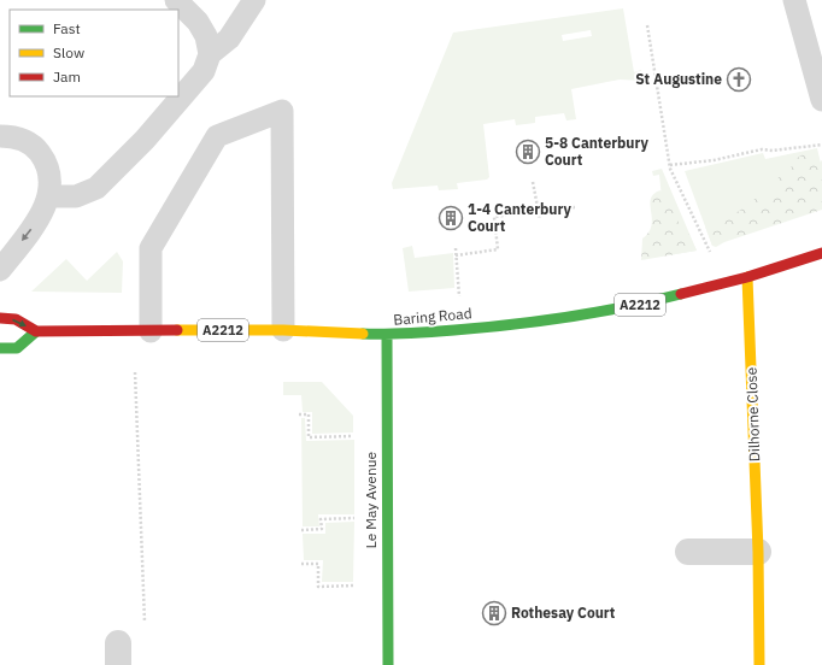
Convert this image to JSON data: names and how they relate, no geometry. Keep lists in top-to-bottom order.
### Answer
{
  "streets": {
    "main road": [
      "A2212",
      "Baring Road",
      "Dilhorne Close",
      "Le May Avenue"
    ]
  },
  "crossings": [
    ["Baring Road", "Dilhorne Close"],
    ["Baring Road", "Le May Avenue"]
  ],
  "places": {
    "church": ["St Augustine"],
    "building": ["5-8 Canterbury Court", "1-4 Canterbury Court", "Rothesay Court"]
  },
  "legend": ["Fast", "Slow", "Jam"]
}
